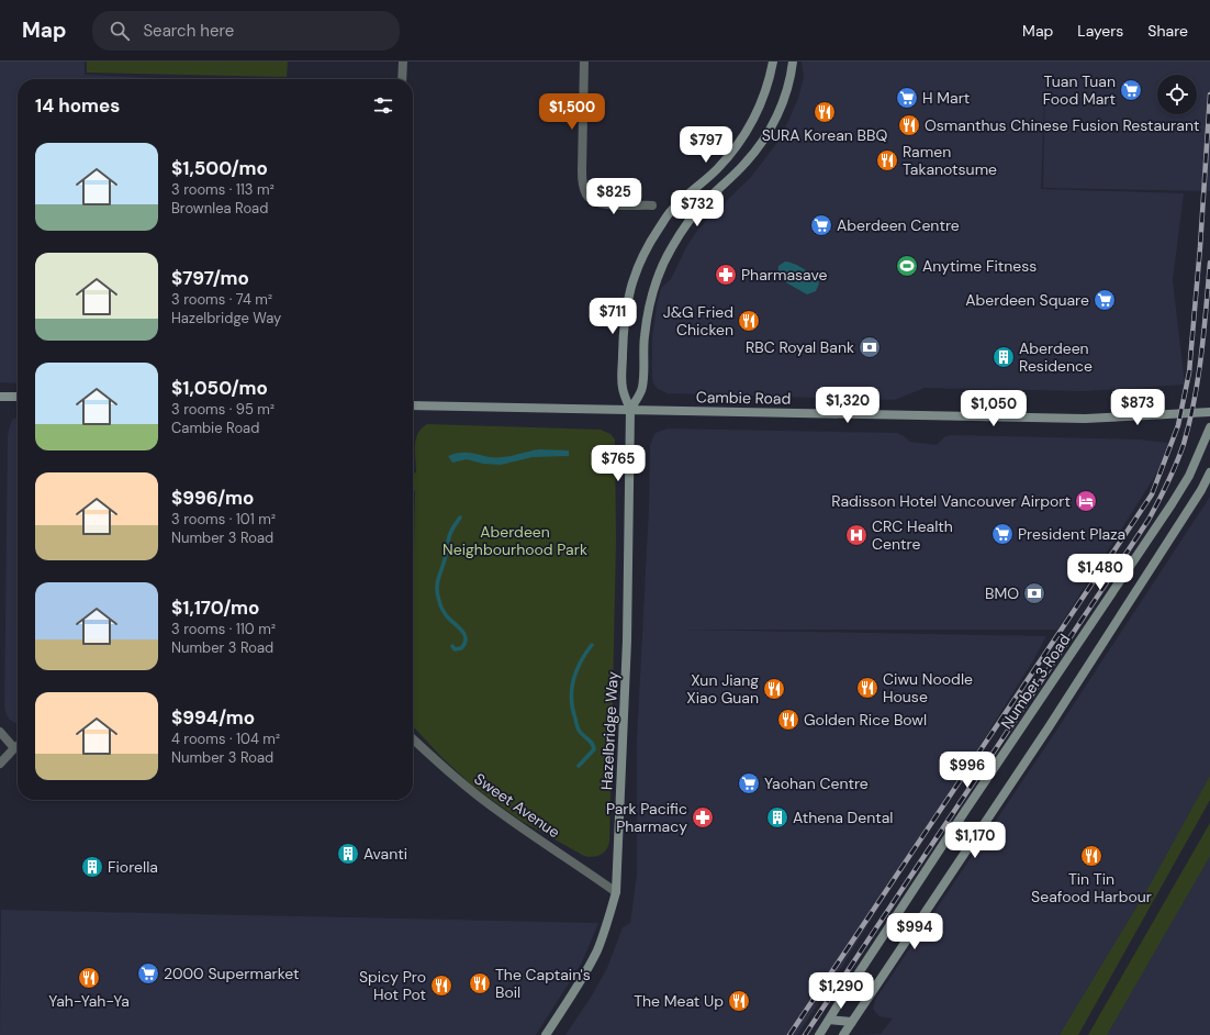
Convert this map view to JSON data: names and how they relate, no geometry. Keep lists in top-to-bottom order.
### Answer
{
  "streets": {
    "main road": ["Cambie Road", "Number 3 Road", "Hazelbridge Way"],
    "street": ["Sweet Avenue"]
  },
  "crossings": [
    ["Cambie Road", "Hazelbridge Way"],
    ["Hazelbridge Way", "Sweet Avenue"]
  ],
  "parks": ["Aberdeen Neighbourhood Park"],
  "places": {
    "supermarket": [
      "Tuan Tuan Food Mart",
      "H Mart",
      "Aberdeen Centre",
      "Aberdeen Square",
      "President Plaza",
      "Yaohan Centre",
      "2000 Supermarket"
    ],
    "restaurant": [
      "SURA Korean BBQ",
      "Osmanthus Chinese Fusion Restaurant",
      "Ramen Takanotsume",
      "J&G Fried Chicken",
      "Ciwu Noodle House",
      "Xun Jiang Xiao Guan",
      "Golden Rice Bowl",
      "Tin Tin Seafood Harbour",
      "Yah-Yah-Ya",
      "The Captain's Boil",
      "Spicy Pro Hot Pot",
      "The Meat Up"
    ],
    "sports": ["Anytime Fitness"],
    "pharmacy": ["Pharmasave", "Park Pacific Pharmacy"],
    "bank": ["RBC Royal Bank", "BMO"],
    "building": [
      "Aberdeen Residence",
      "Athena Dental",
      "Avanti",
      "Fiorella"
    ],
    "hotel": ["Radisson Hotel Vancouver Airport"],
    "hospital": ["CRC Health Centre"]
  },
  "page": {
    "header": "Map",
    "search": "Search here",
    "nav": ["Map", "Layers", "Share"],
    "heading": "14 homes",
    "price": [
      "$1,500",
      "$797",
      "$825",
      "$732",
      "$711",
      "$1,320",
      "$873",
      "$1,050",
      "$765",
      "$1,480",
      "$996",
      "$1,170",
      "$994",
      "$1,290"
    ],
    "list": [
      {
        "name": "$1,500/mo",
        "note": "3 rooms · 113 m² · Brownlea Road"
      },
      {
        "name": "$797/mo",
        "note": "3 rooms · 74 m² · Hazelbridge Way"
      },
      {
        "name": "$1,050/mo",
        "note": "3 rooms · 95 m² · Cambie Road"
      },
      {
        "name": "$996/mo",
        "note": "3 rooms · 101 m² · Number 3 Road"
      },
      {
        "name": "$1,170/mo",
        "note": "3 rooms · 110 m² · Number 3 Road"
      },
      {
        "name": "$994/mo",
        "note": "4 rooms · 104 m² · Number 3 Road"
      }
    ]
  }
}
